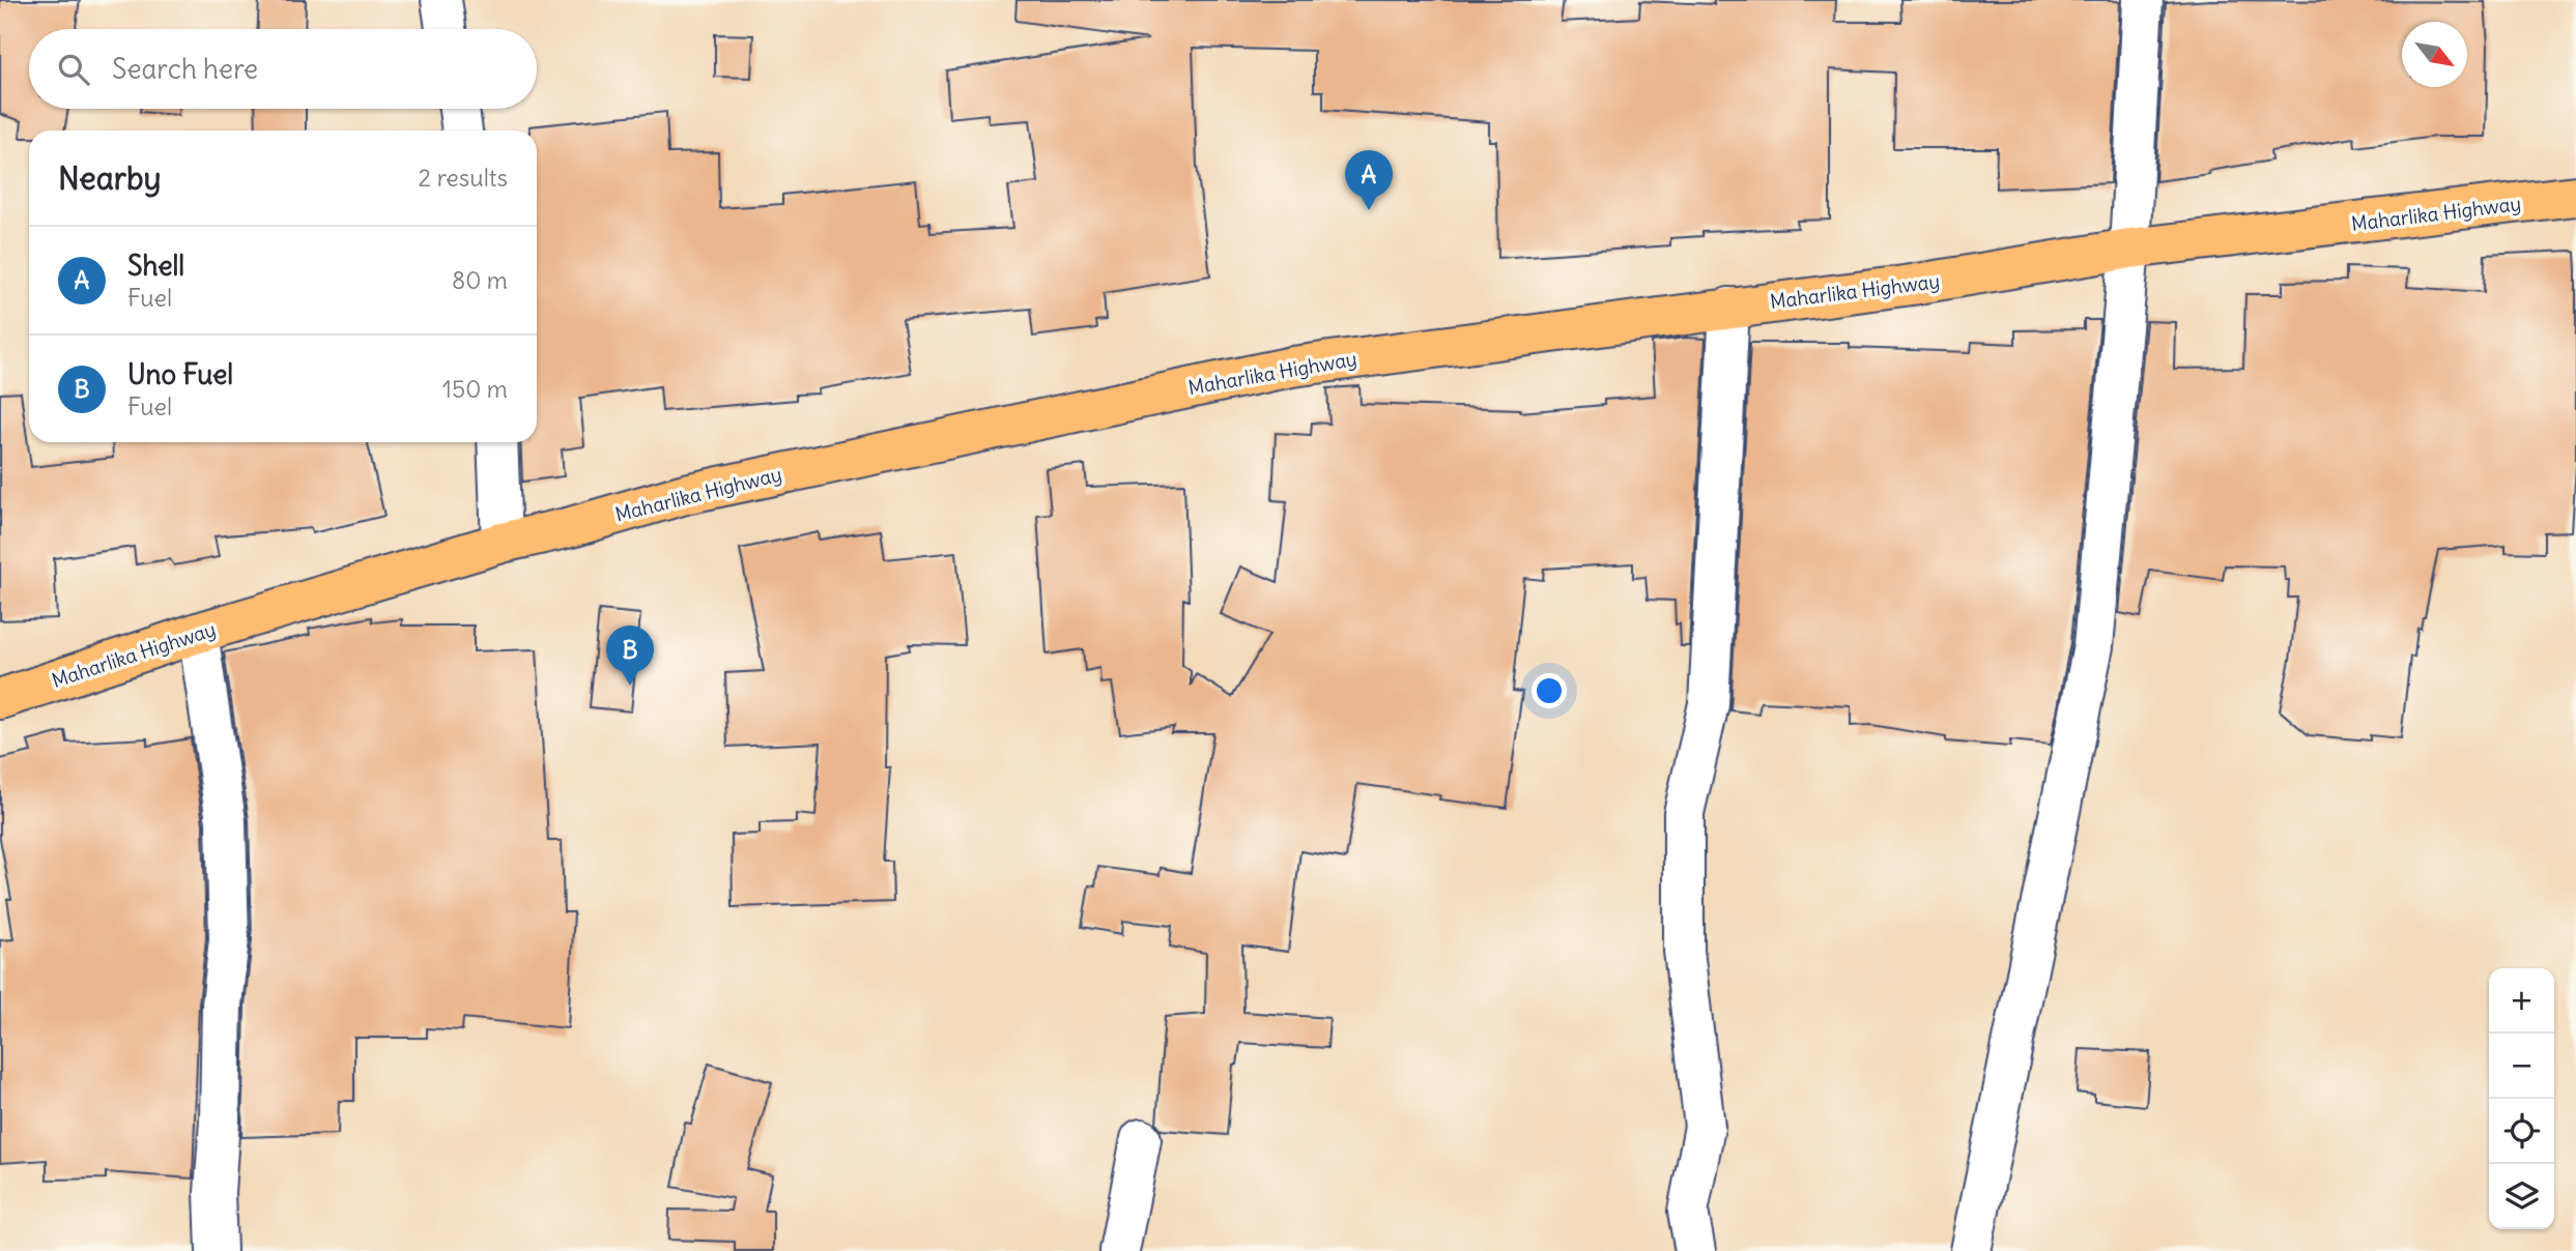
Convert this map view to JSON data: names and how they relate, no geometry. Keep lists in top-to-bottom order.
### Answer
{
  "streets": {
    "highway": ["Maharlika Highway"]
  },
  "north": "bottom right",
  "page": {
    "search": "Search here",
    "heading": ["Nearby", "2 results"],
    "pins": ["A", "B"],
    "list": [
      {
        "mark": "A",
        "name": "Shell",
        "note": "Fuel",
        "value": "80 m"
      },
      {
        "mark": "B",
        "name": "Uno Fuel",
        "note": "Fuel",
        "value": "150 m"
      }
    ],
    "map_buttons": ["+", "−"]
  }
}
